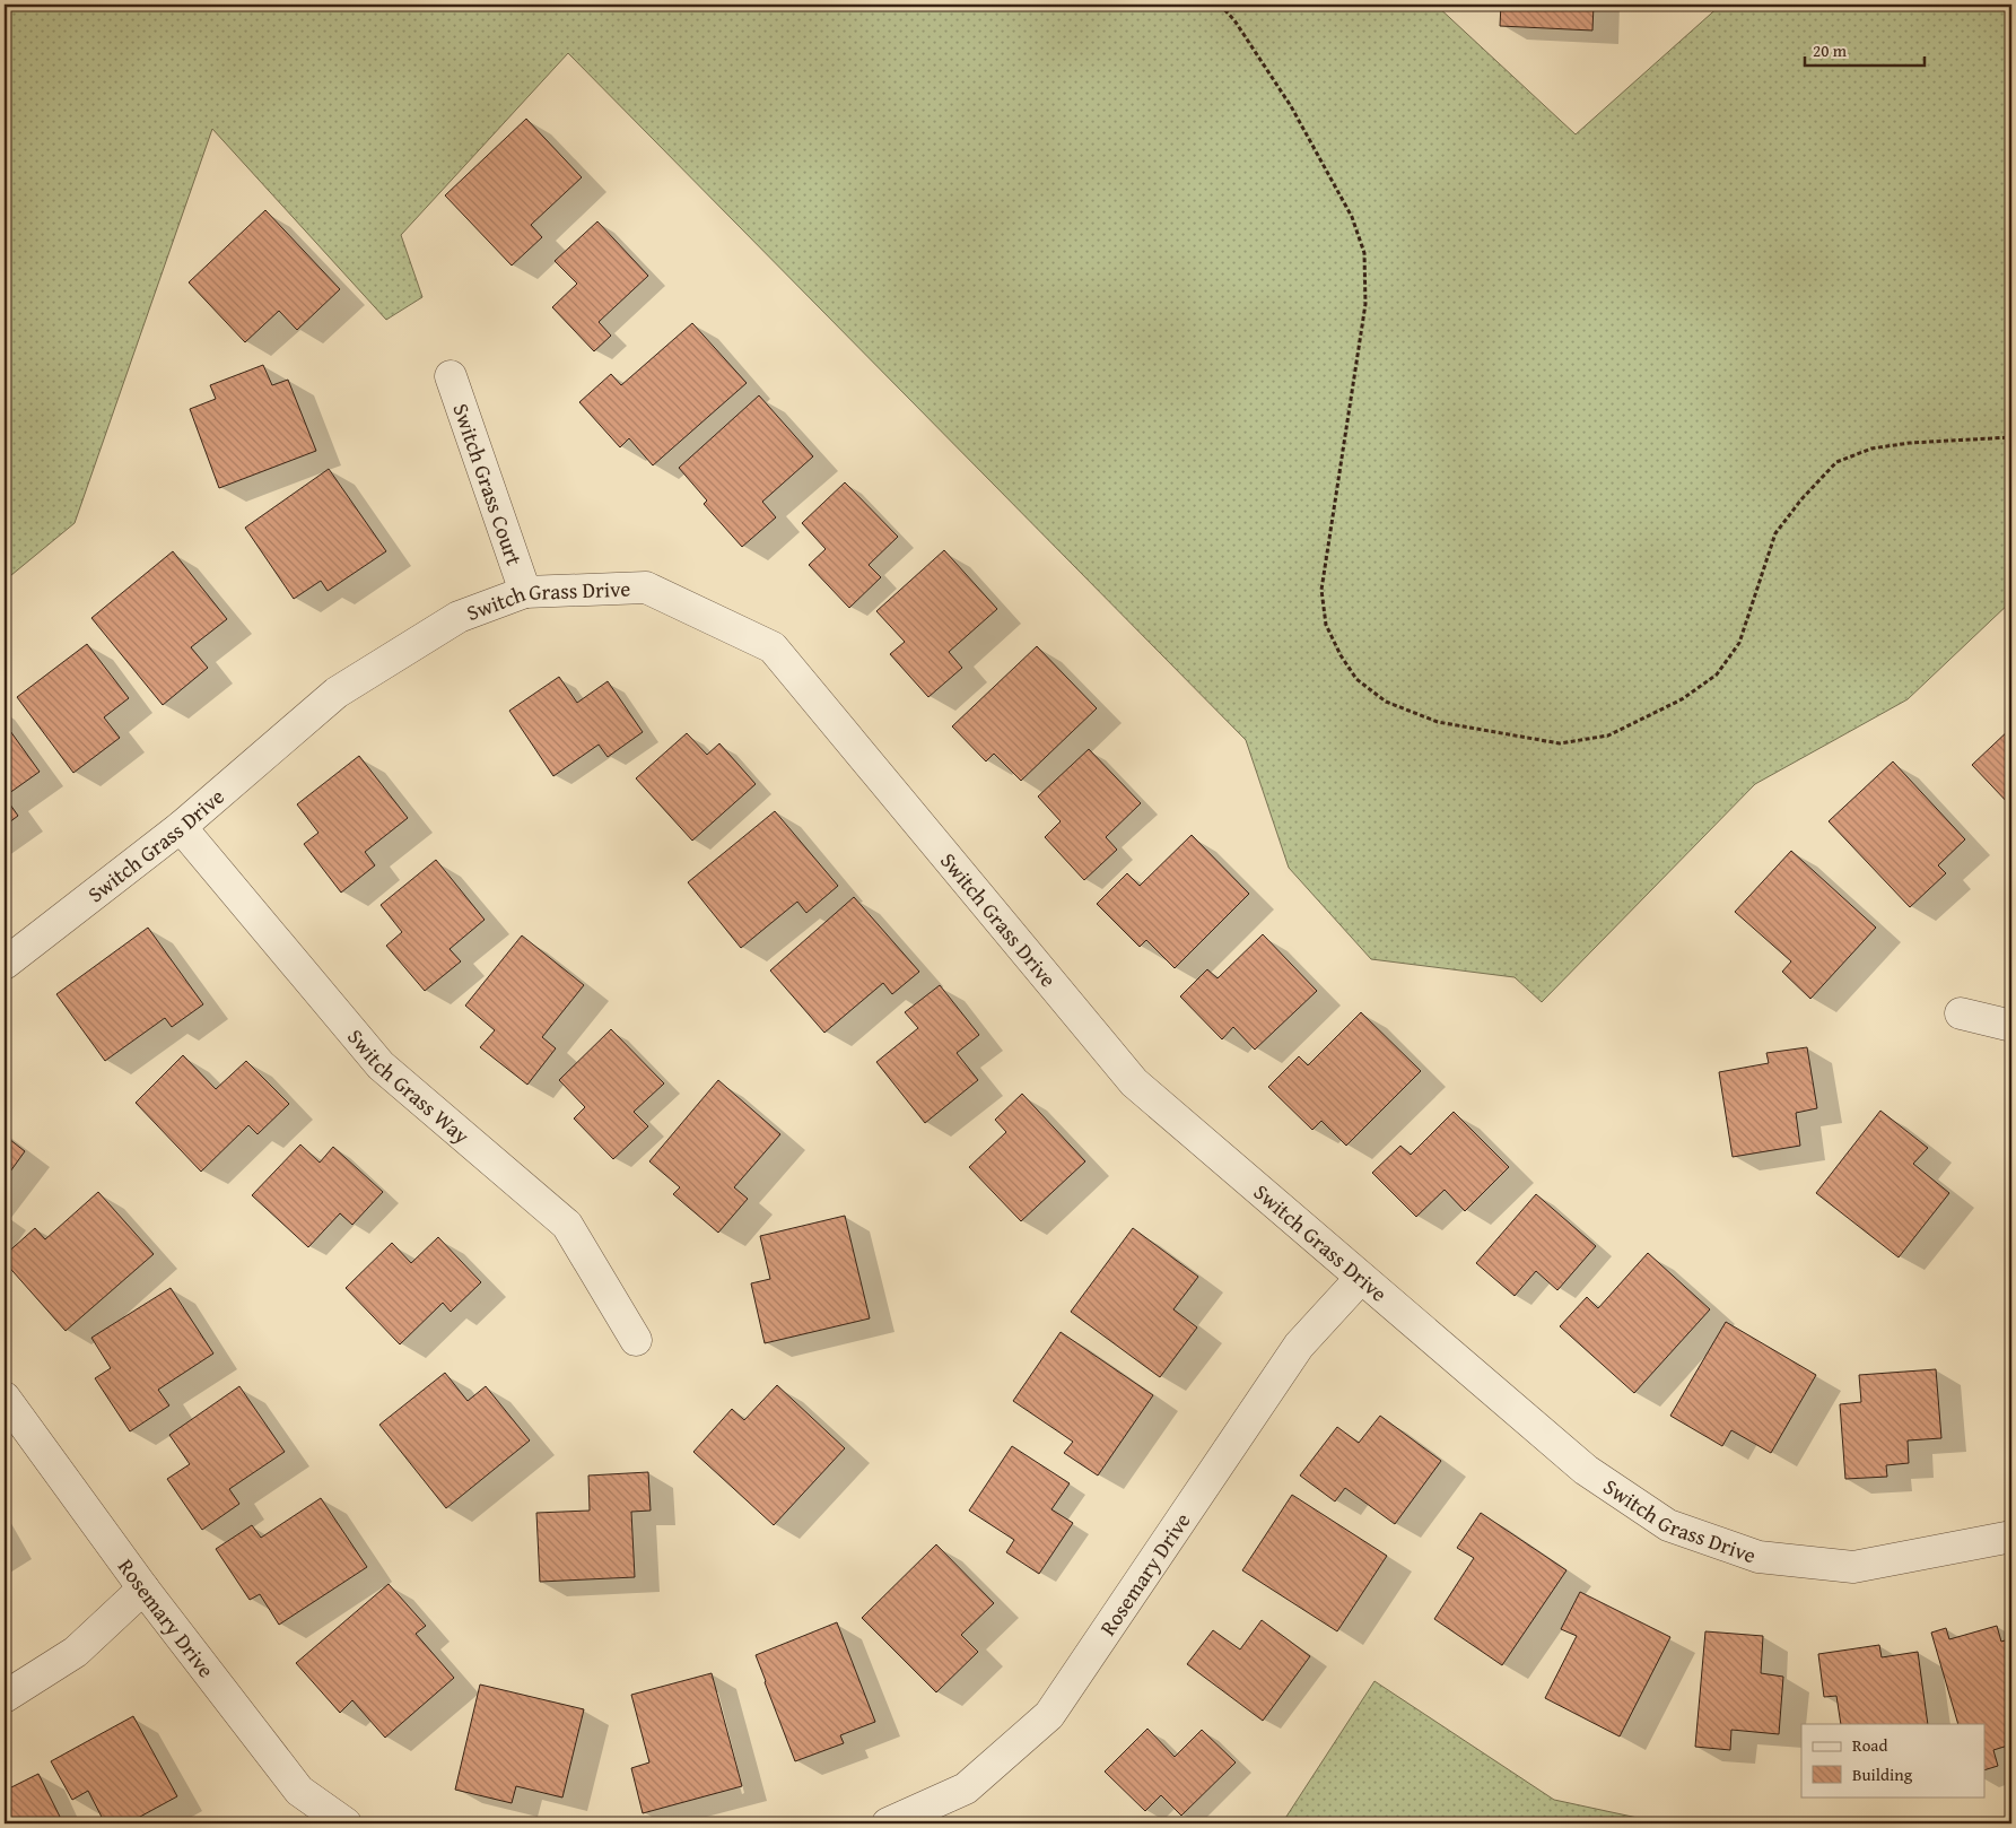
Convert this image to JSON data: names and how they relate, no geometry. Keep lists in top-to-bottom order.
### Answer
{
  "streets": {
    "street": [
      "Switch Grass Court",
      "Switch Grass Drive",
      "Switch Grass Way",
      "Rosemary Drive"
    ]
  },
  "crossings": [
    ["Switch Grass Court", "Switch Grass Drive"],
    ["Switch Grass Drive", "Switch Grass Way"],
    ["Switch Grass Drive", "Rosemary Drive"]
  ],
  "legend": ["Road", "Building"],
  "scale_bar": "20 m"
}
